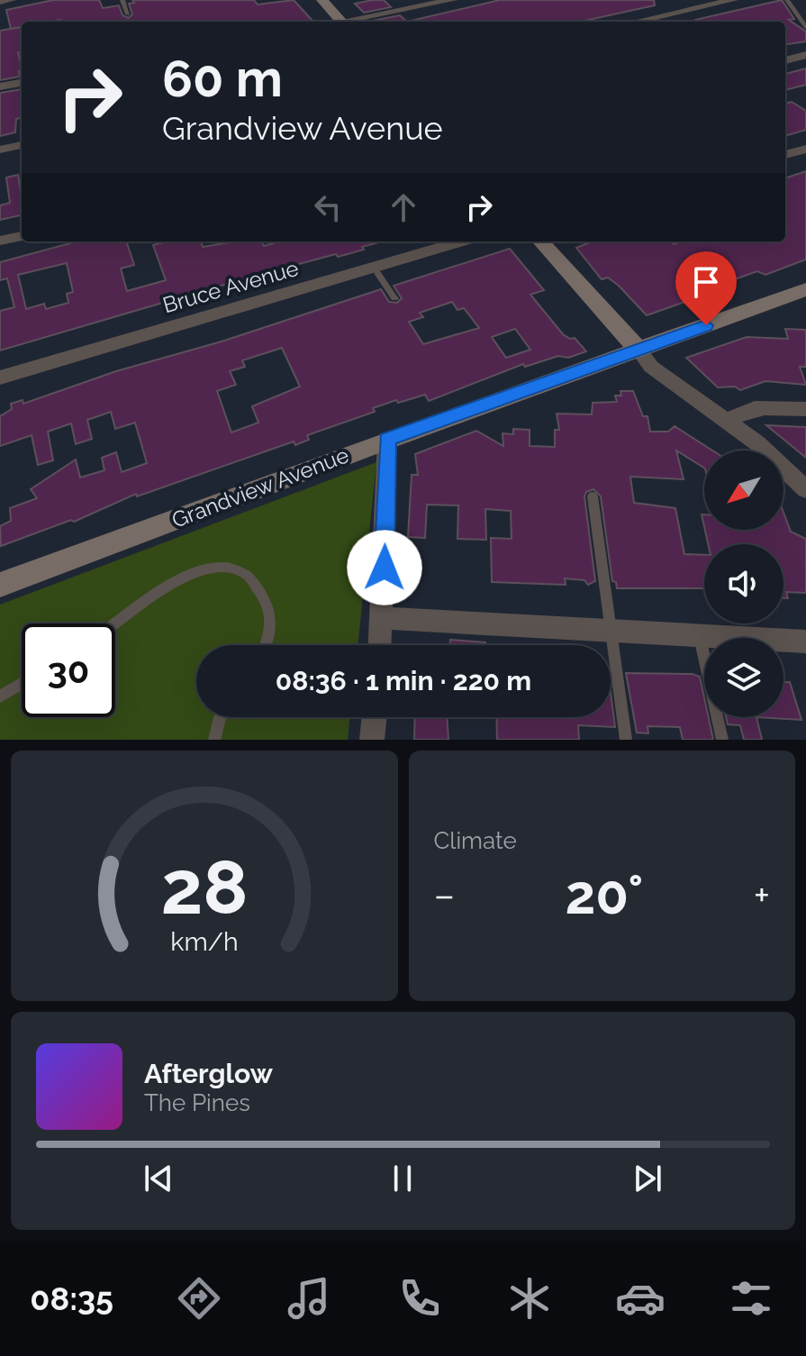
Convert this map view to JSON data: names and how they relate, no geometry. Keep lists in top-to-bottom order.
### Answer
{
  "streets": {
    "street": ["Bruce Avenue", "Grandview Avenue"]
  },
  "north": "bottom left",
  "page": {
    "turn": ["60 m", "Grandview Avenue"],
    "limit": "30",
    "trip": "08:36 · 1 min · 220 m",
    "tile": "Climate",
    "heat": ["−", "20°", "+"],
    "song": ["Afterglow", "The Pines"],
    "tabs": "08:35",
    "gauge": ["28", "km/h"]
  }
}
